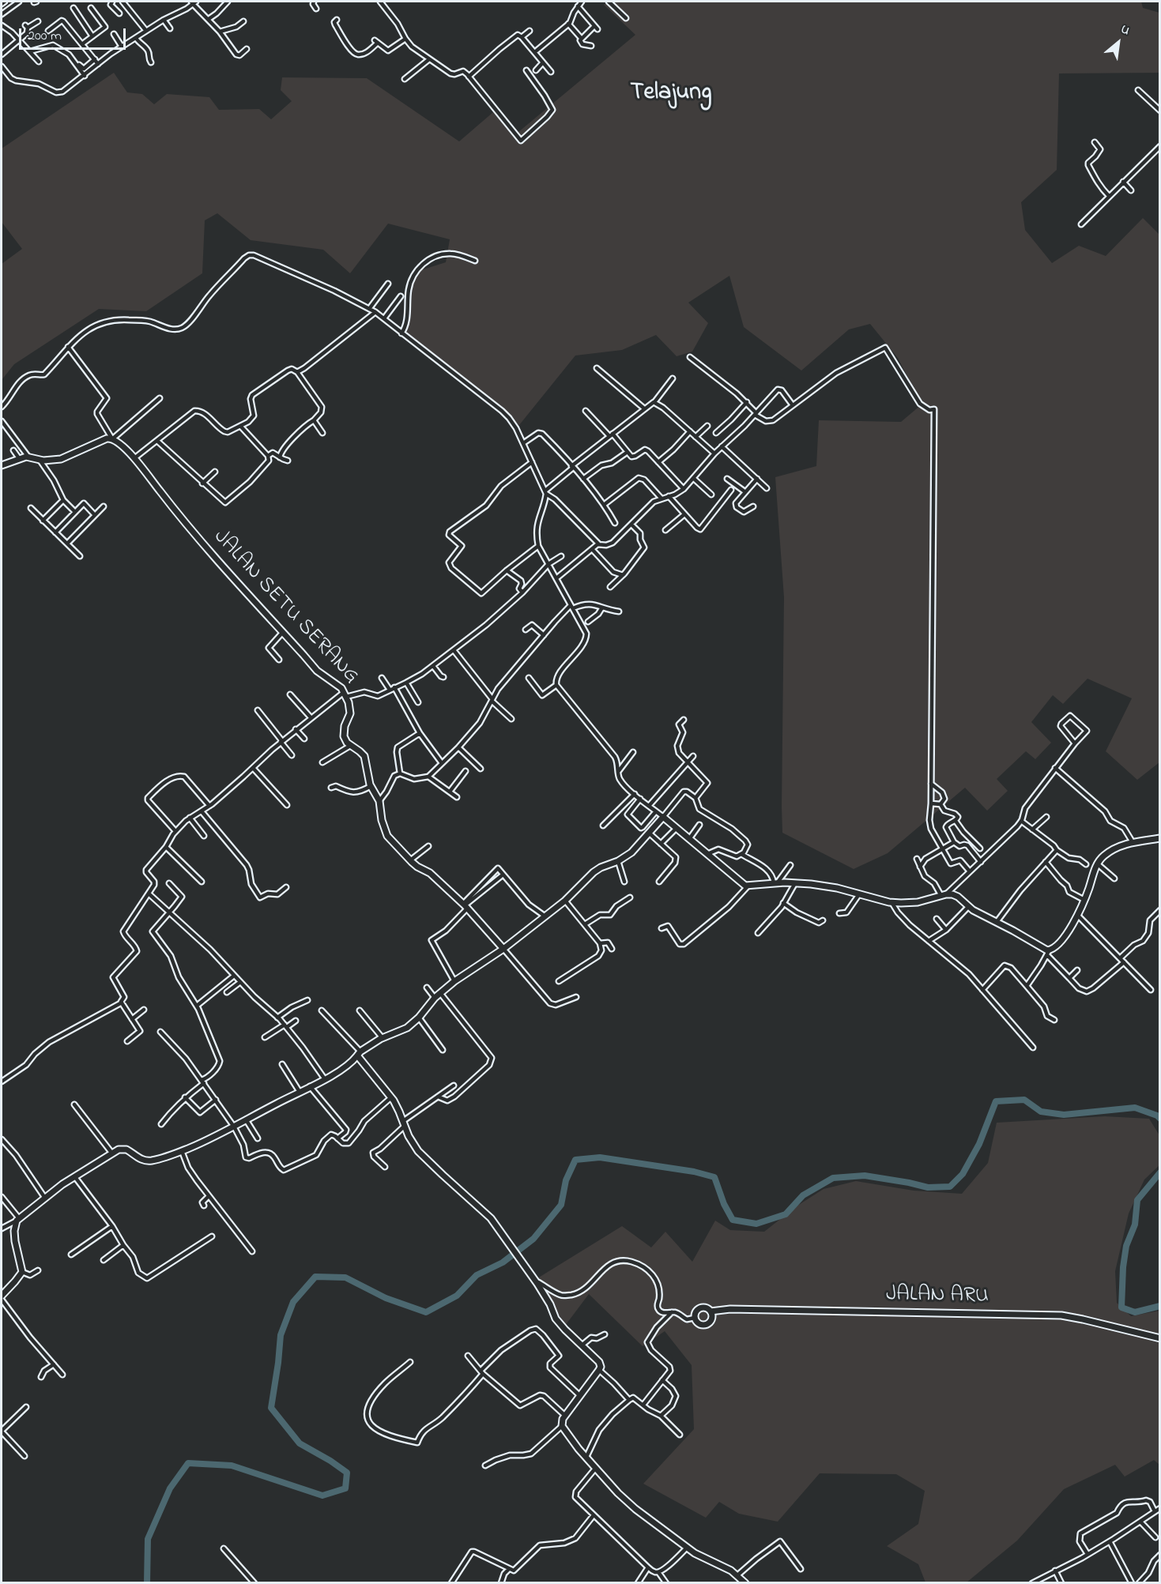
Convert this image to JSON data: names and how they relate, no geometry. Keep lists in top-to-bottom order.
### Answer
{
  "streets": {
    "street": ["JALAN SETU SERANG", "JALAN ARU"]
  },
  "districts": ["Telajung"],
  "scale_bar": "200 m",
  "north": "top right"
}
